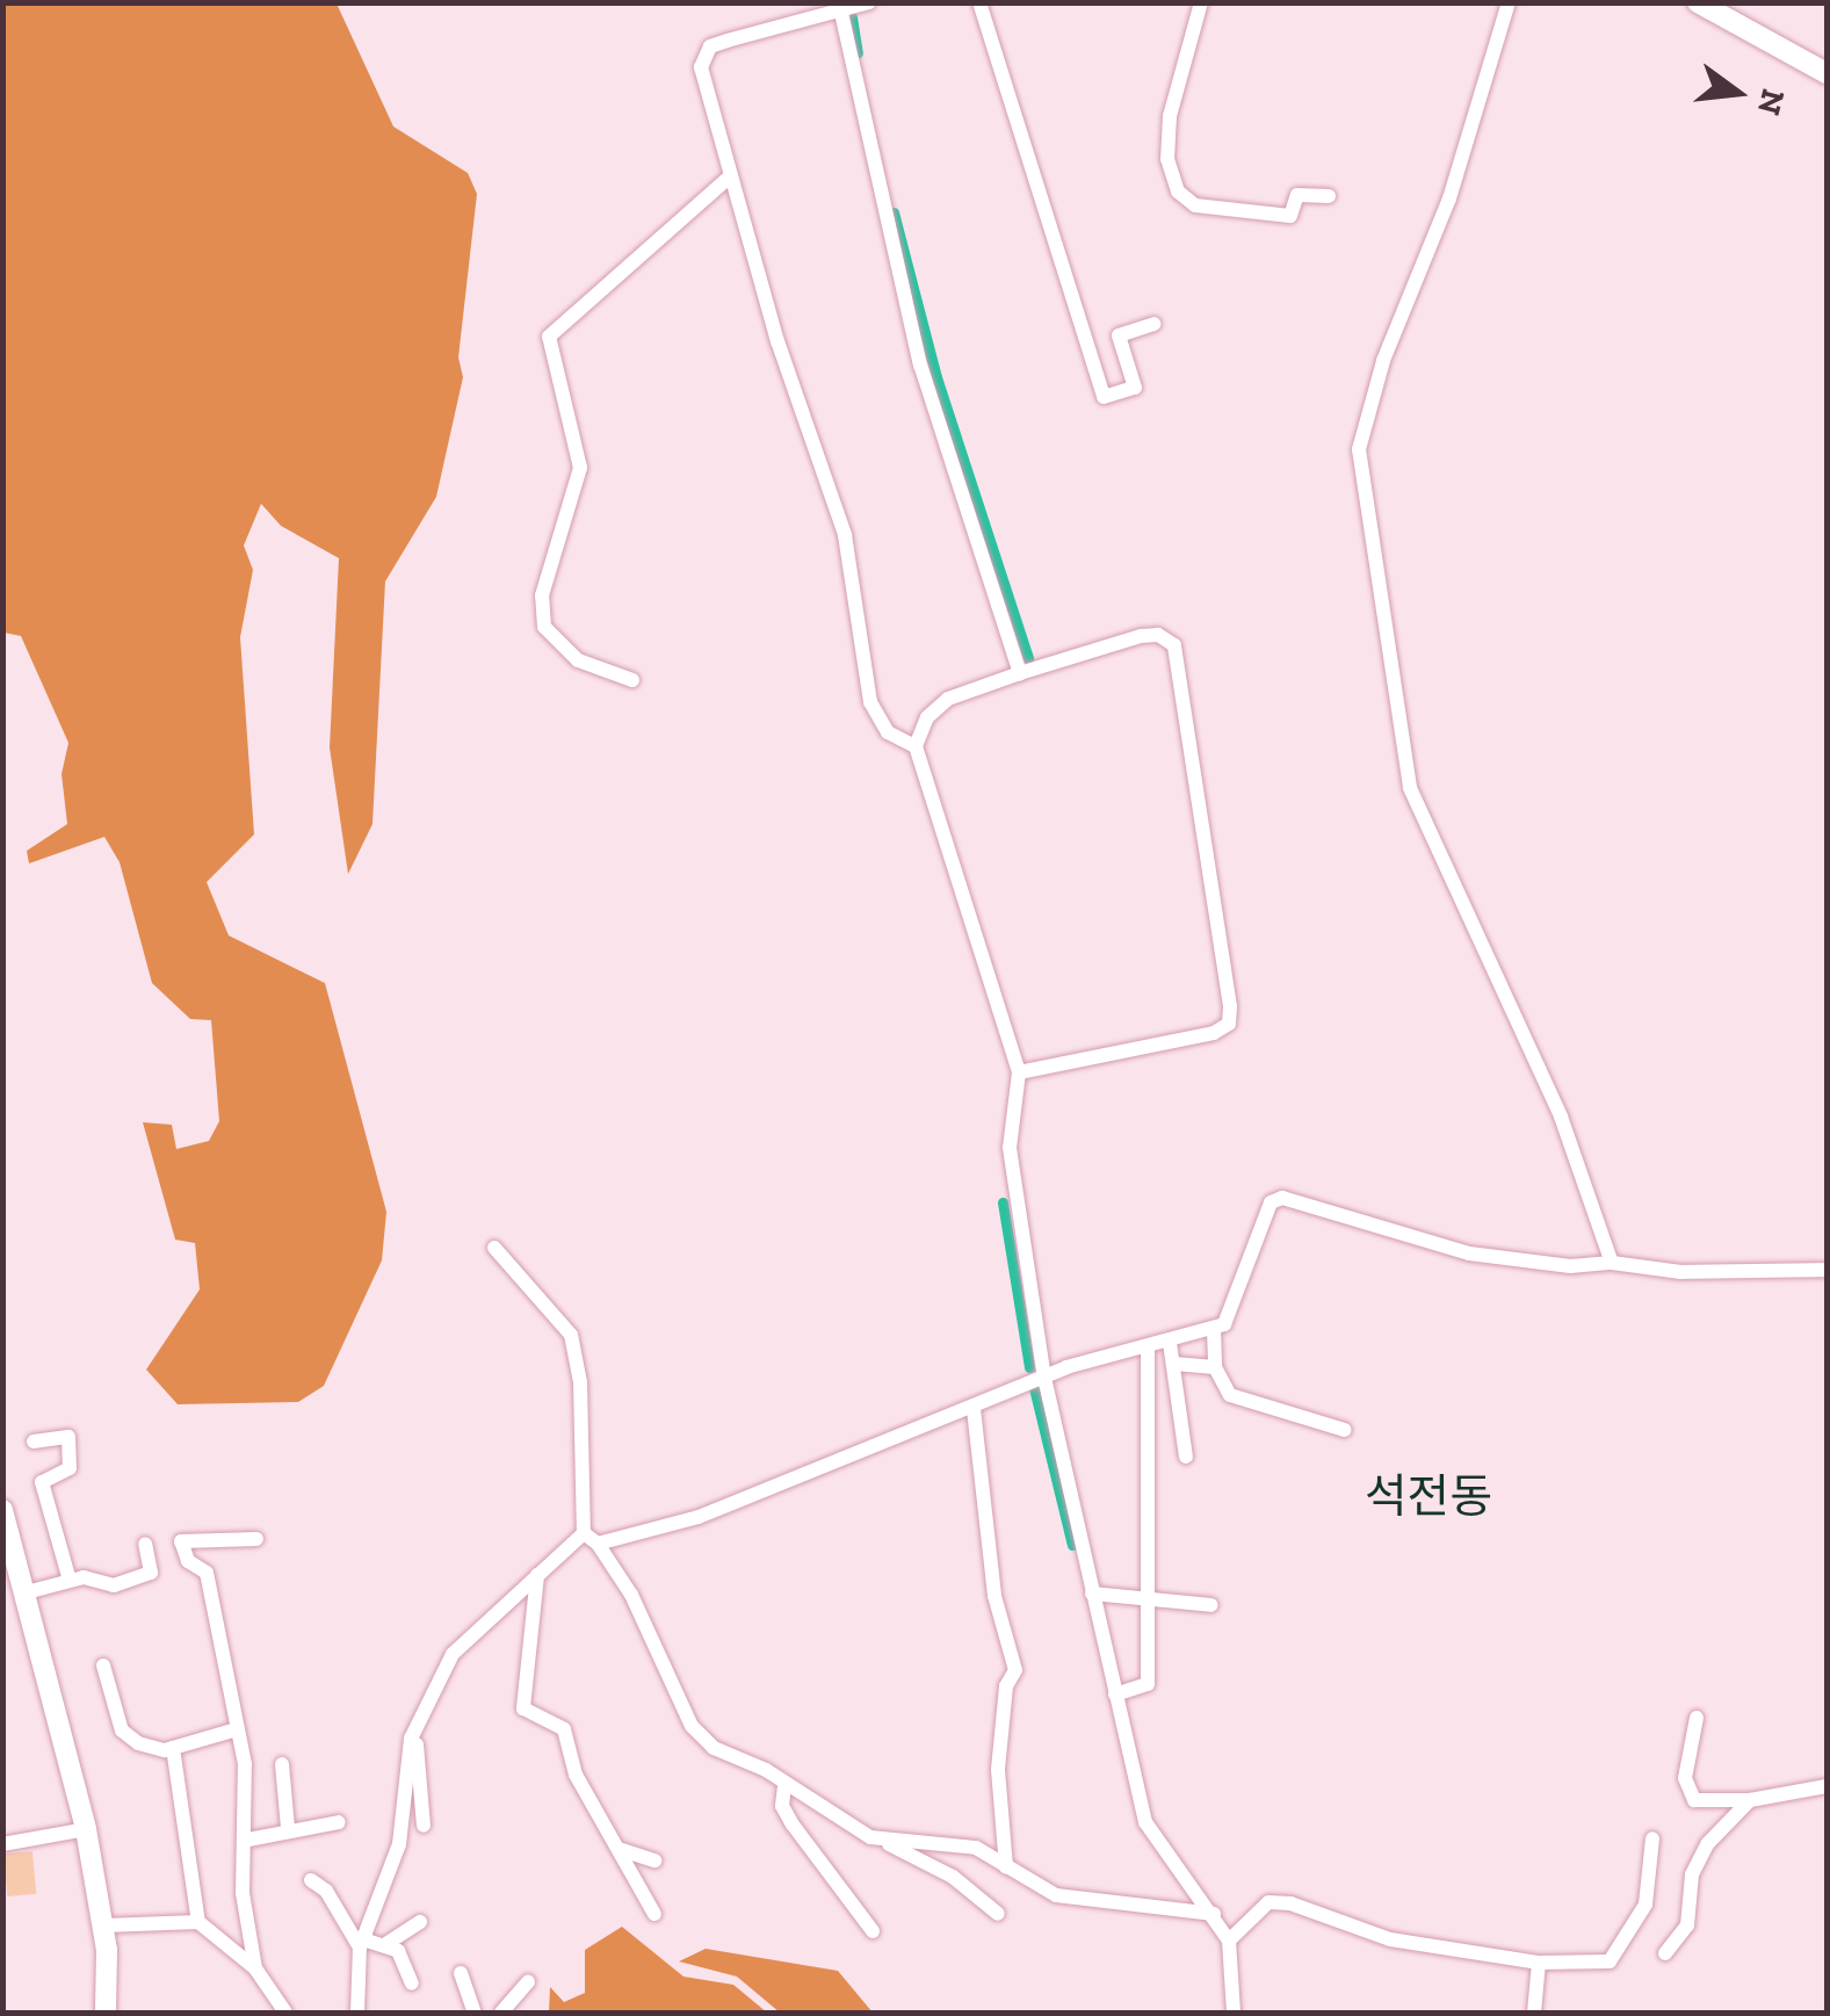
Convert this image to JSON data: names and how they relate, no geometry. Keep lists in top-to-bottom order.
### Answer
{
  "districts": ["석전동"],
  "north": "right"
}
